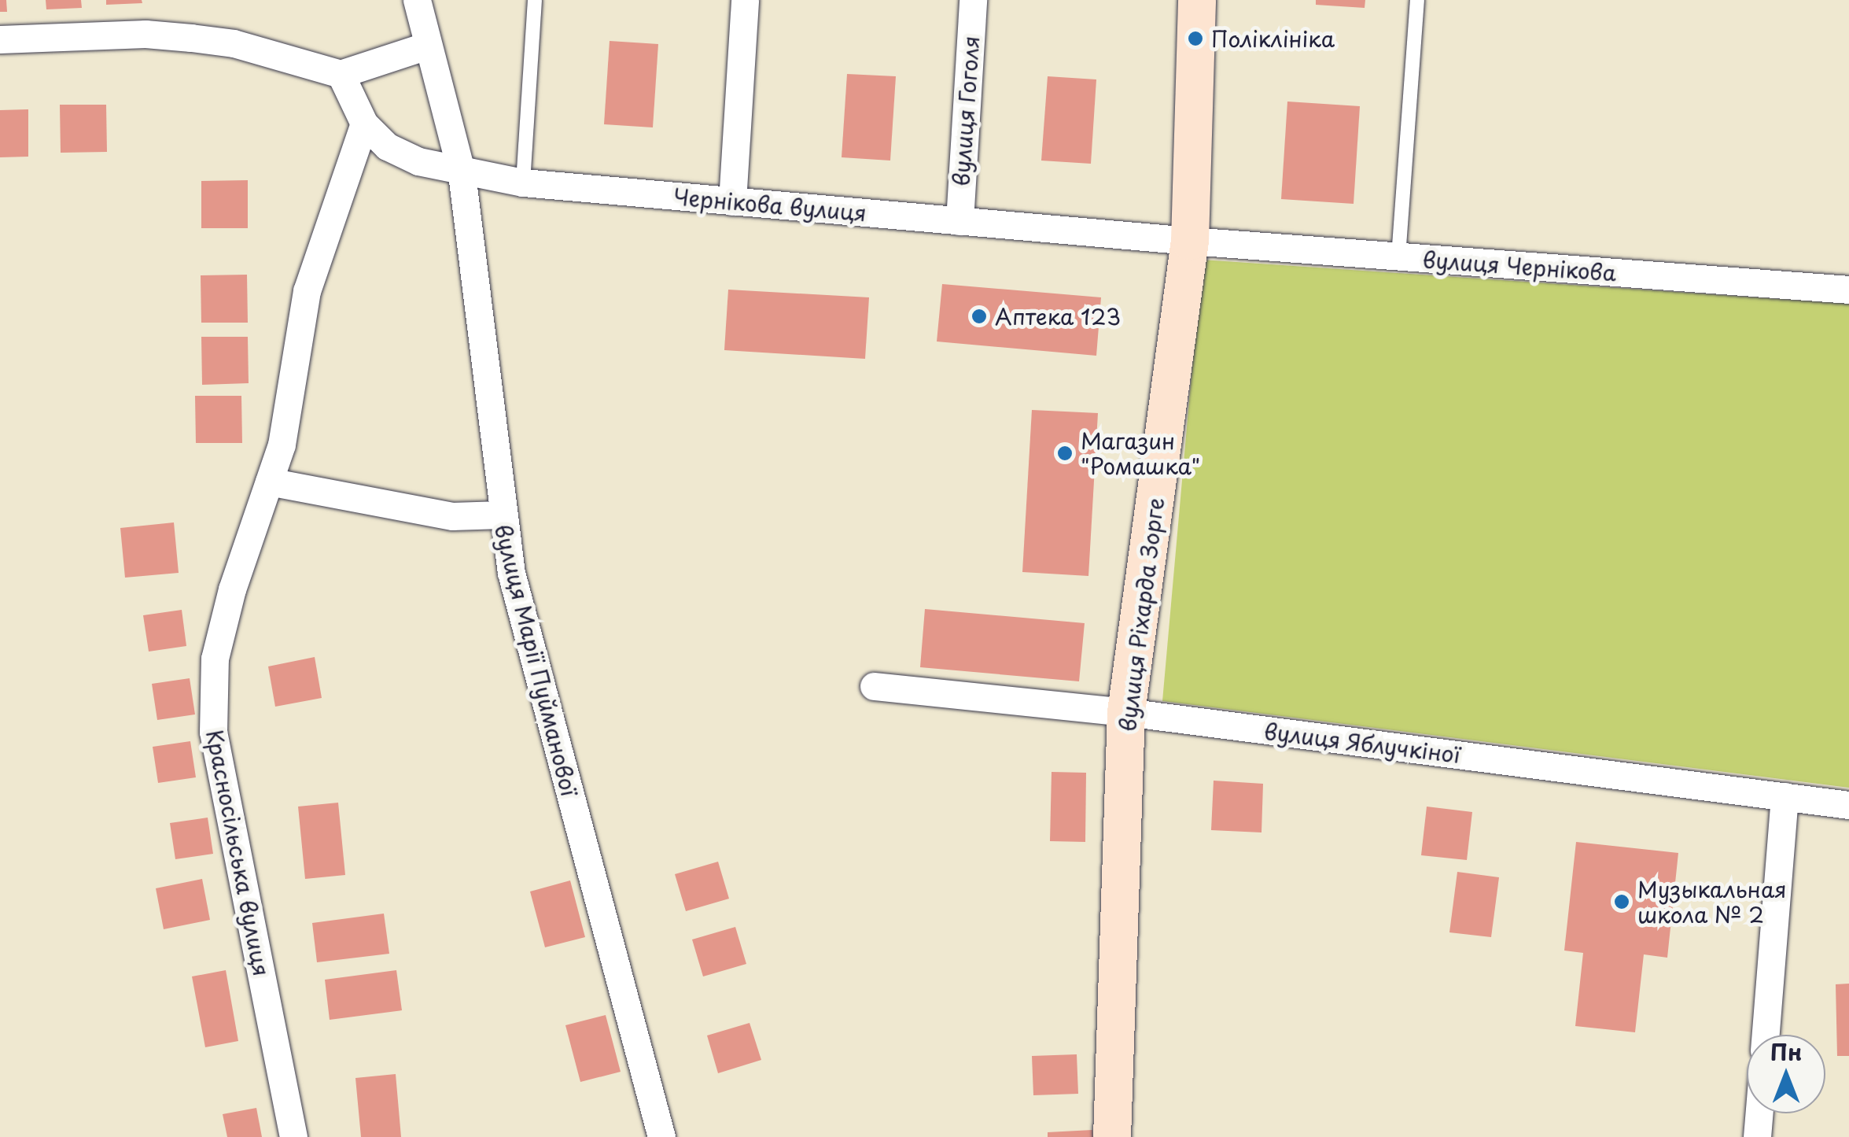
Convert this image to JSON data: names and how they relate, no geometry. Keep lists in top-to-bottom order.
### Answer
{
  "streets": {
    "street": [
      "вулиця Гоголя",
      "Чернікова вулиця",
      "вулиця Чернікова",
      "вулиця Ріхарда Зорге",
      "вулиця Марії Пуйманової",
      "вулиця Яблучкіної",
      "Красносільська вулиця"
    ]
  },
  "crossings": [
    ["вулиця Гоголя", "Чернікова вулиця"],
    ["Чернікова вулиця", "вулиця Чернікова"],
    ["Чернікова вулиця", "вулиця Ріхарда Зорге"],
    ["Чернікова вулиця", "вулиця Марії Пуйманової"],
    ["Чернікова вулиця", "Красносільська вулиця"],
    ["вулиця Чернікова", "вулиця Ріхарда Зорге"],
    ["вулиця Ріхарда Зорге", "вулиця Яблучкіної"]
  ],
  "places": [
    "Поліклініка",
    "Аптека 123",
    "Магазин \"Ромашка\"",
    "Музыкальная школа № 2"
  ],
  "north": "top"
}
